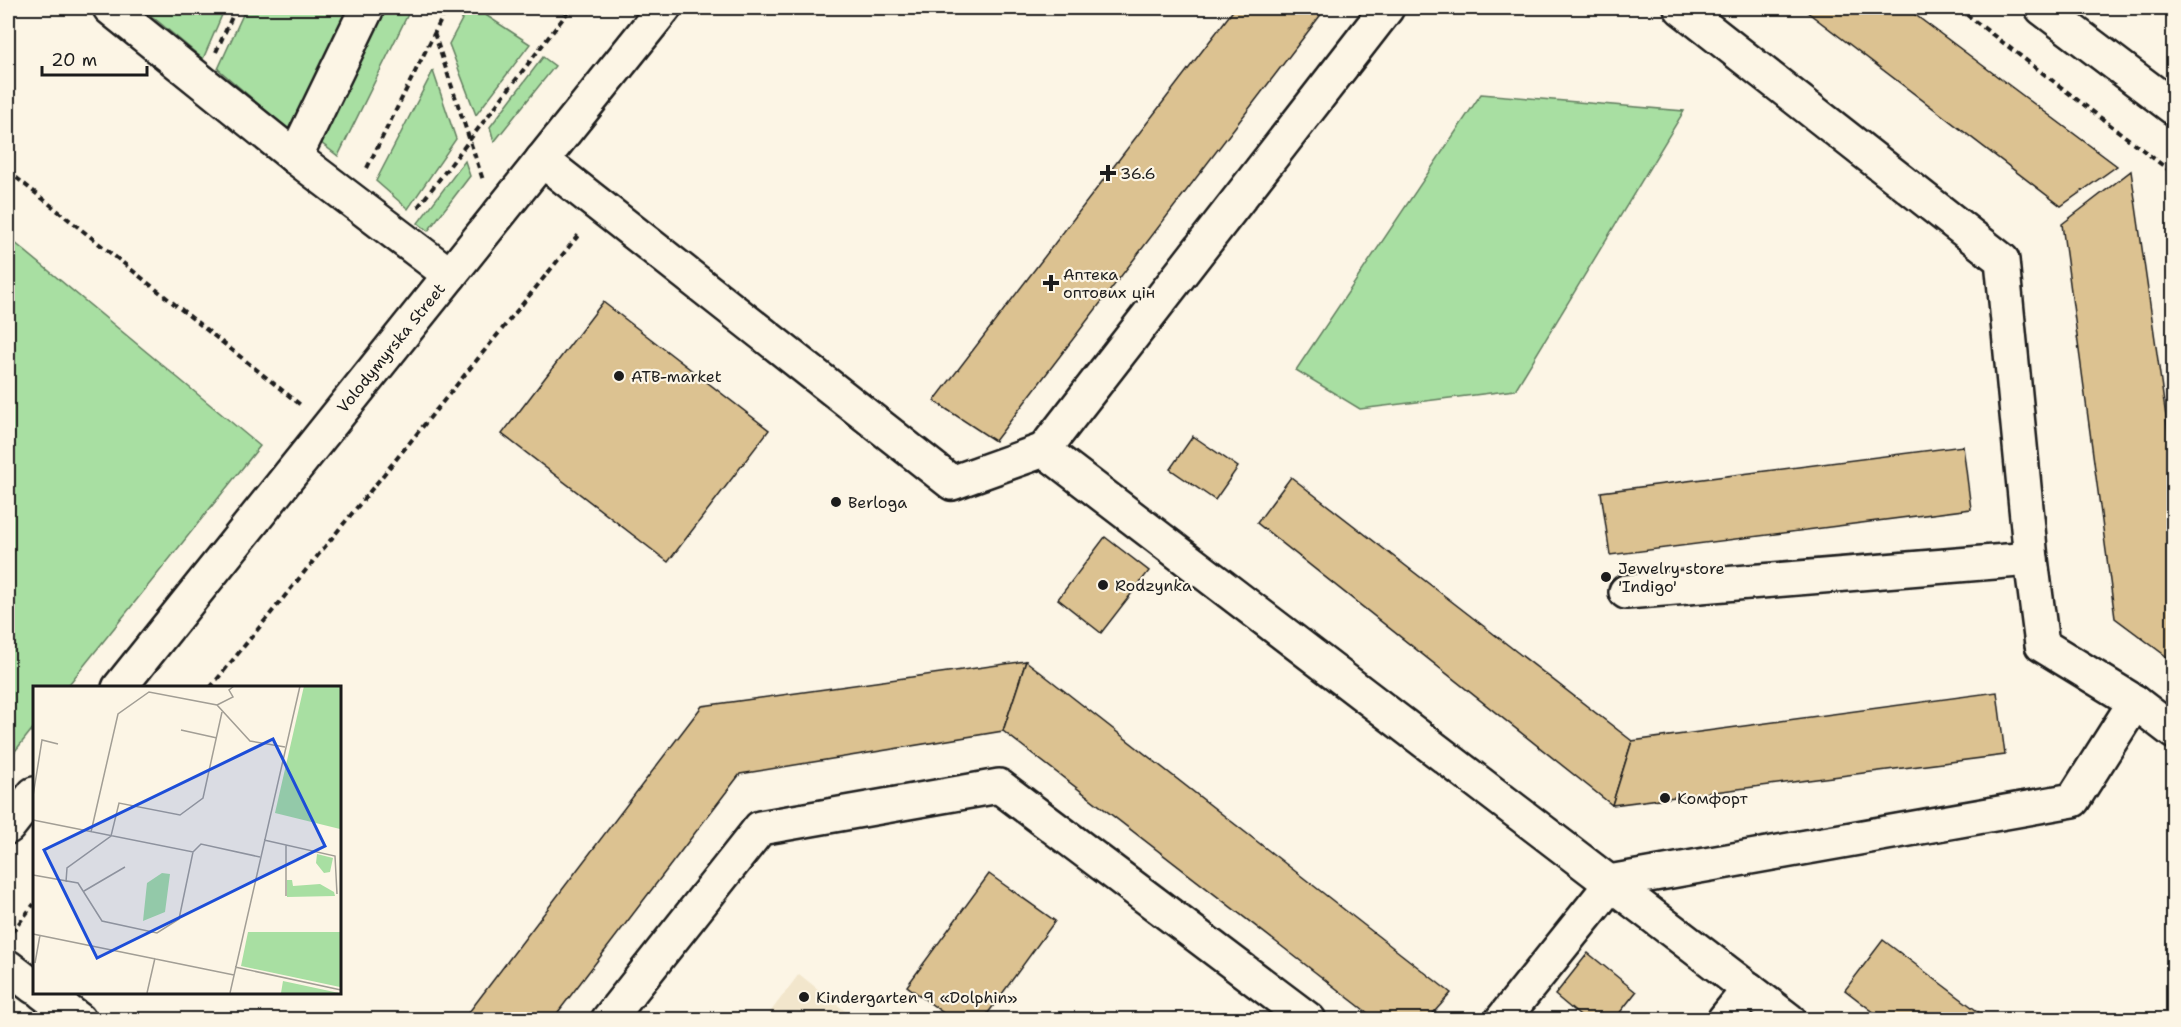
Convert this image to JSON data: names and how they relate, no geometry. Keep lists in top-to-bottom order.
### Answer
{
  "streets": {
    "street": ["Volodymyrska Street"]
  },
  "places": {
    "health": ["36.6", "Аптека оптових цін"],
    "other": [
      "ATB-market",
      "Berloga",
      "Jewelry store 'Indigo'",
      "Rodzynka",
      "Комфорт",
      "Kindergarten 9 «Dolphin»"
    ]
  },
  "scale_bar": "20 m"
}
